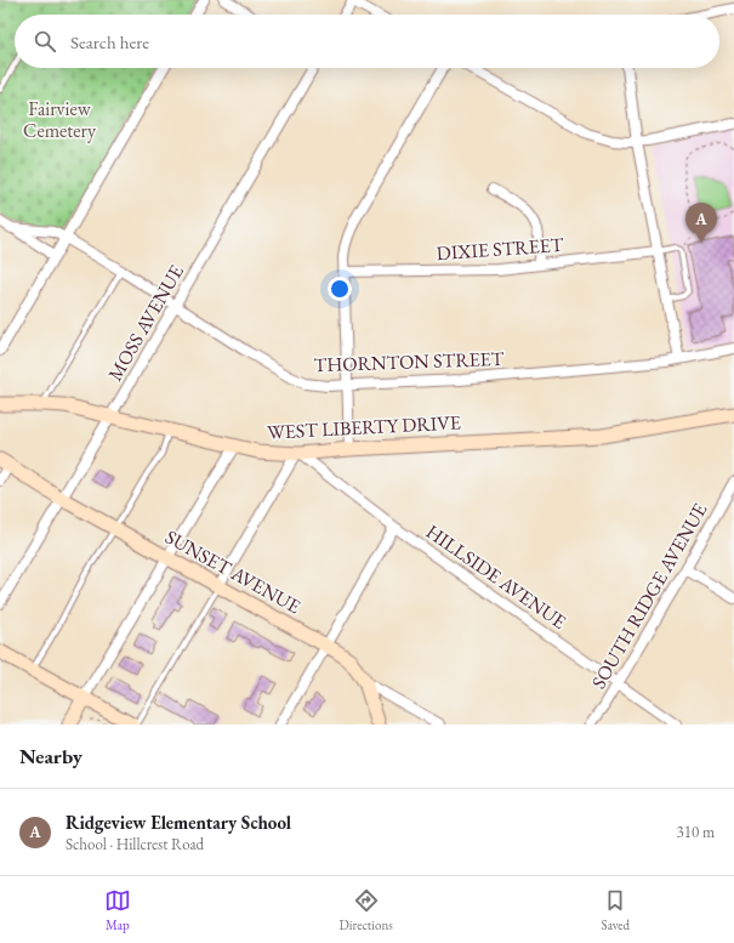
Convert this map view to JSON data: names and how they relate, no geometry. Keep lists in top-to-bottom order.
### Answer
{
  "streets": {
    "main road": ["WEST LIBERTY DRIVE", "SUNSET AVENUE"],
    "street": [
      "DIXIE STREET",
      "MOSS AVENUE",
      "THORNTON STREET",
      "HILLSIDE AVENUE",
      "SOUTH RIDGE AVENUE"
    ]
  },
  "crossings": [
    ["MOSS AVENUE", "THORNTON STREET"],
    ["MOSS AVENUE", "WEST LIBERTY DRIVE"],
    ["MOSS AVENUE", "SUNSET AVENUE"],
    ["WEST LIBERTY DRIVE", "HILLSIDE AVENUE"],
    ["HILLSIDE AVENUE", "SOUTH RIDGE AVENUE"]
  ],
  "parks": ["Fairview Cemetery"],
  "page": {
    "search": "Search here",
    "pins": "A",
    "heading": "Nearby",
    "list": [
      {
        "mark": "A",
        "name": "Ridgeview Elementary School",
        "note": "School · Hillcrest Road",
        "value": "310 m"
      }
    ],
    "nav": ["Map", "Directions", "Saved"]
  }
}
